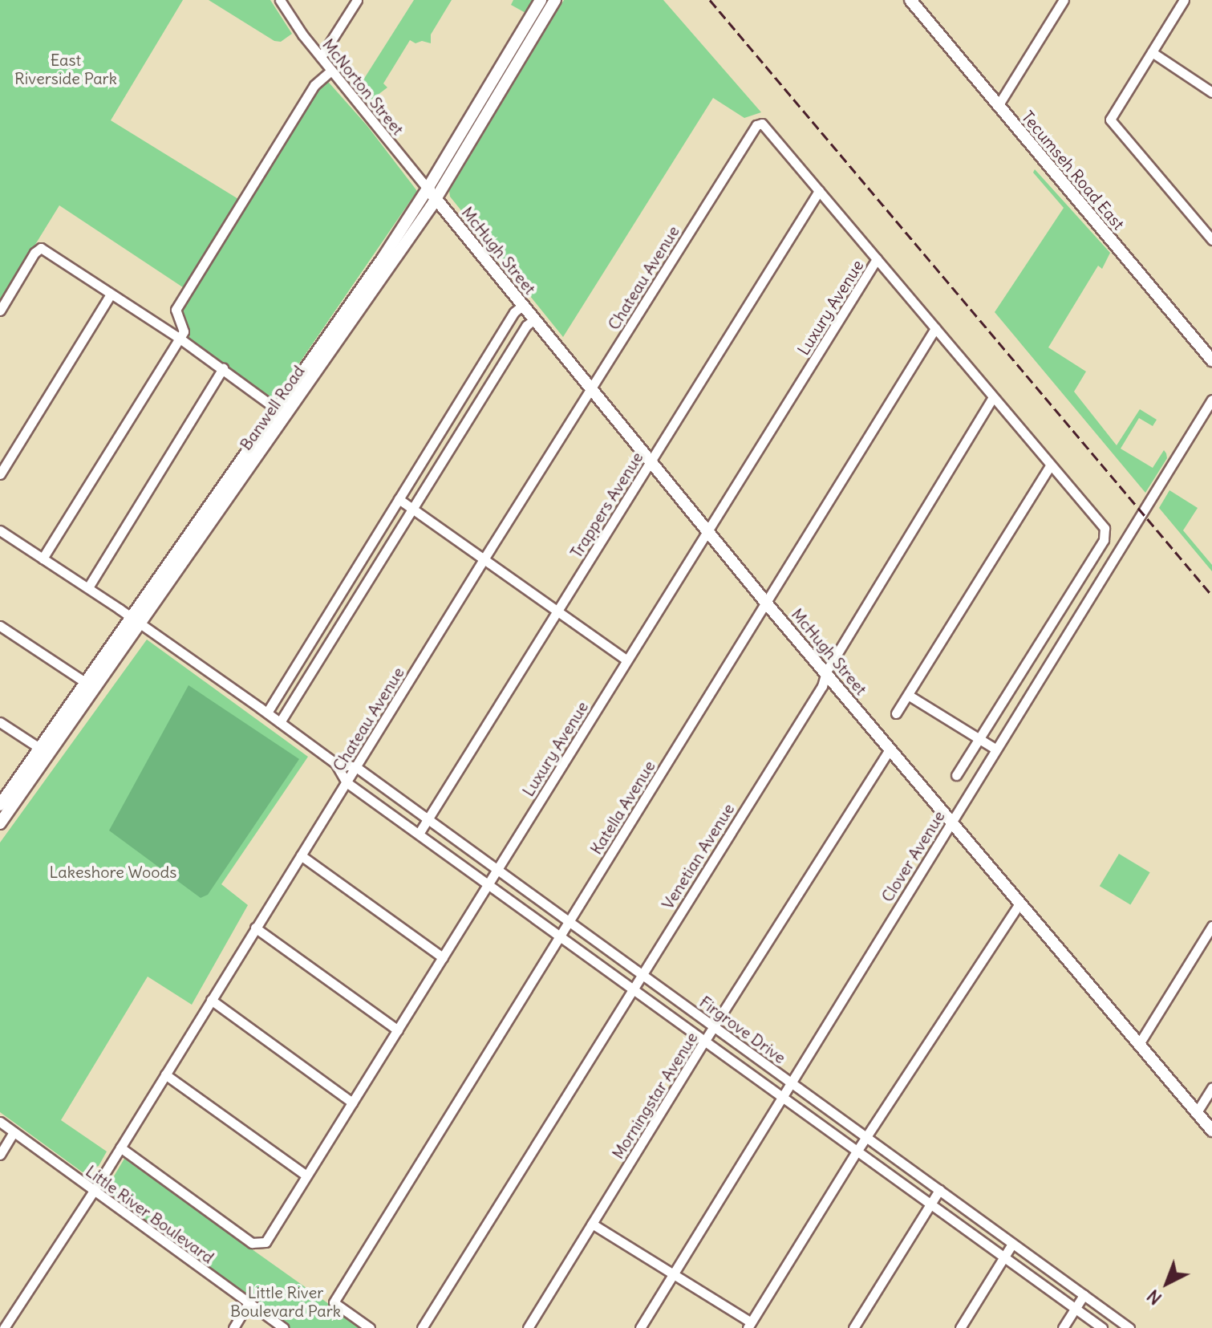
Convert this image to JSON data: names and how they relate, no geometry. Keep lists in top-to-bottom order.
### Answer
{
  "streets": {
    "main road": ["Tecumseh Road East", "McHugh Street", "Banwell Road"],
    "street": [
      "McNorton Street",
      "Chateau Avenue",
      "Luxury Avenue",
      "Trappers Avenue",
      "Katella Avenue",
      "Venetian Avenue",
      "Clover Avenue",
      "Firgrove Drive",
      "Morningstar Avenue",
      "Little River Boulevard"
    ]
  },
  "crossings": [
    ["McNorton Street", "McHugh Street"],
    ["McNorton Street", "Banwell Road"],
    ["McHugh Street", "Chateau Avenue"],
    ["McHugh Street", "Luxury Avenue"],
    ["McHugh Street", "Banwell Road"],
    ["McHugh Street", "Trappers Avenue"],
    ["McHugh Street", "Katella Avenue"],
    ["McHugh Street", "Venetian Avenue"],
    ["McHugh Street", "Clover Avenue"],
    ["McHugh Street", "Morningstar Avenue"],
    ["Chateau Avenue", "Luxury Avenue"],
    ["Chateau Avenue", "Trappers Avenue"],
    ["Chateau Avenue", "Firgrove Drive"],
    ["Chateau Avenue", "Little River Boulevard"],
    ["Luxury Avenue", "Firgrove Drive"],
    ["Banwell Road", "Firgrove Drive"],
    ["Trappers Avenue", "Firgrove Drive"],
    ["Katella Avenue", "Firgrove Drive"],
    ["Venetian Avenue", "Firgrove Drive"],
    ["Clover Avenue", "Firgrove Drive"],
    ["Firgrove Drive", "Morningstar Avenue"]
  ],
  "parks": ["East Riverside Park", "Lakeshore Woods", "Little River Boulevard Park"],
  "north": "bottom left"
}
